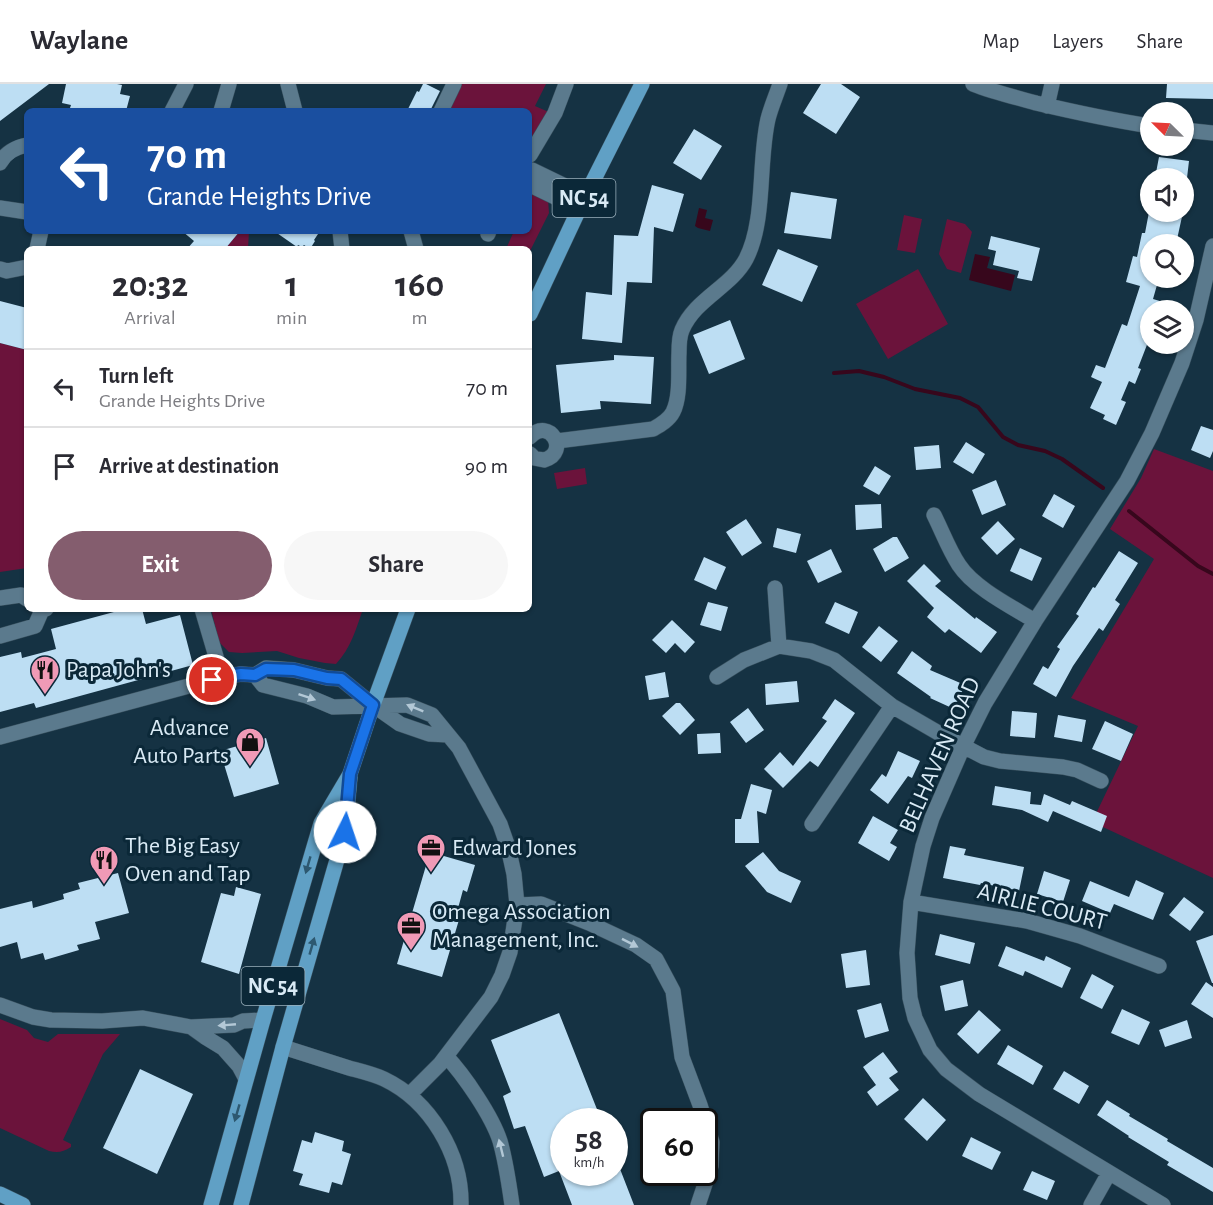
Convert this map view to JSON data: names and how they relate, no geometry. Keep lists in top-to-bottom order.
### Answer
{
  "streets": {
    "main road": ["NC 54"],
    "street": ["BELHAVEN ROAD", "AIRLIE COURT"]
  },
  "crossings": [
    ["BELHAVEN ROAD", "AIRLIE COURT"]
  ],
  "places": {
    "restaurant": ["Papa John's", "The Big Easy Oven and Tap"],
    "shop": ["Advance Auto Parts"],
    "office": ["Edward Jones", "Omega Association Management, Inc."]
  },
  "north": "top left",
  "page": {
    "header": "Waylane",
    "nav": ["Map", "Layers", "Share"],
    "turn": ["70 m", "Grande Heights Drive"],
    "eta": [
      "20:32",
      "Arrival",
      "1",
      "min",
      "160",
      "m"
    ],
    "list": [
      {
        "name": "Turn left",
        "note": "Grande Heights Drive",
        "value": "70 m"
      },
      {
        "name": "Arrive at destination",
        "value": "90 m"
      }
    ],
    "buttons": ["Exit", "Share"],
    "speed": "58 km/h",
    "limit": "60"
  }
}
